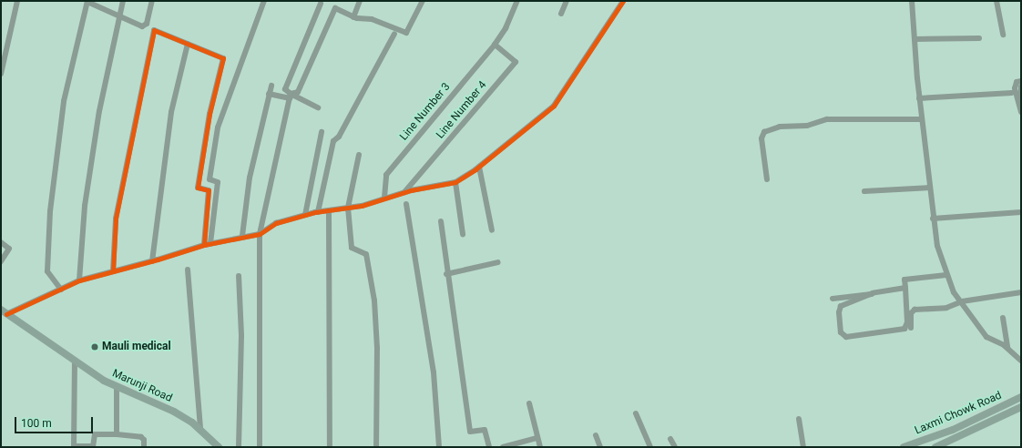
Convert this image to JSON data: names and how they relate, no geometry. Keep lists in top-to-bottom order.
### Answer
{
  "streets": {
    "street": [
      "Line Number 4",
      "Line Number 3",
      "Marunji Road",
      "Laxmi Chowk Road"
    ]
  },
  "crossings": [
    ["Line Number 4", "Line Number 3"]
  ],
  "places": ["Mauli medical"],
  "scale_bar": "100 m"
}
